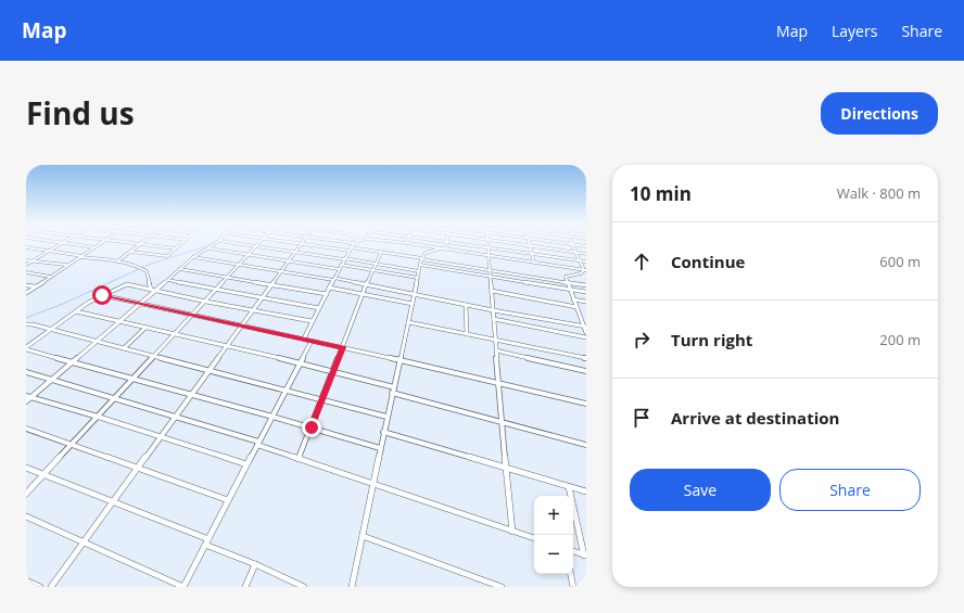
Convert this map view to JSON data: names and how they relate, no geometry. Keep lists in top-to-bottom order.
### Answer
{
  "page": {
    "header": "Map",
    "nav": ["Map", "Layers", "Share"],
    "title": "Find us",
    "buttons": [
      "Directions",
      ["Save", "Share"]
    ],
    "heading": ["10 min", "Walk · 800 m"],
    "list": [
      ["Continue", "600 m"],
      ["Turn right", "200 m"],
      "Arrive at destination"
    ],
    "map_buttons": ["+", "−"]
  }
}
